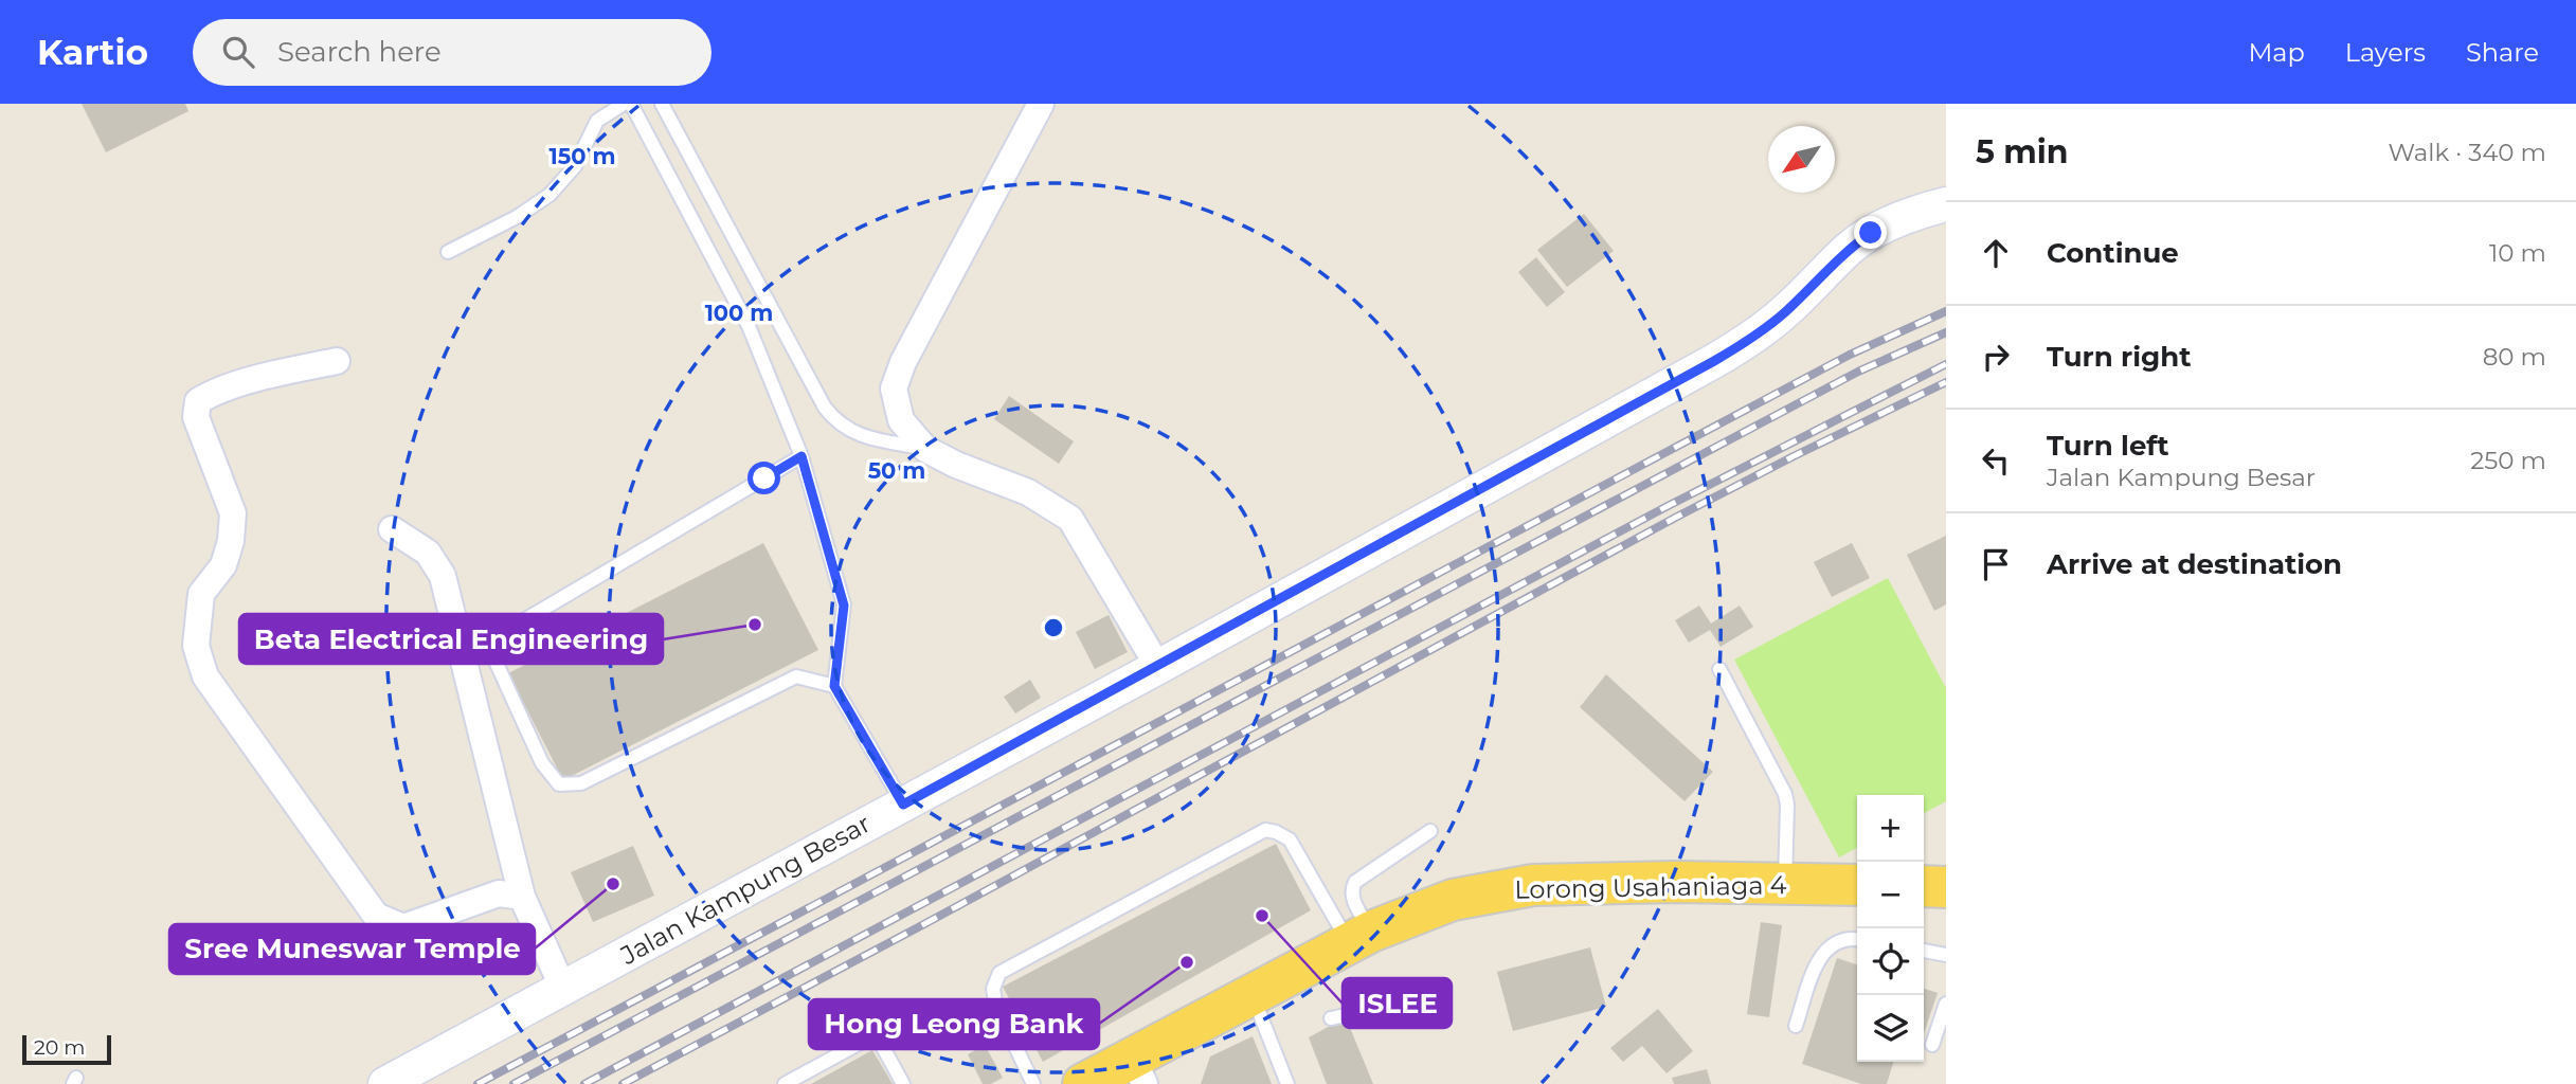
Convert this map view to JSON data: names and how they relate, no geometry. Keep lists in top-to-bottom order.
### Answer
{
  "streets": {
    "main road": ["Lorong Usahaniaga 4"],
    "street": ["Jalan Kampung Besar"]
  },
  "places": [
    "Beta Electrical Engineering",
    "Sree Muneswar Temple",
    "ISLEE",
    "Hong Leong Bank"
  ],
  "scale_bar": "20 m",
  "north": "bottom left",
  "page": {
    "header": "Kartio",
    "search": "Search here",
    "nav": ["Map", "Layers", "Share"],
    "heading": ["5 min", "Walk · 340 m"],
    "list": [
      ["Continue", "10 m"],
      ["Turn right", "80 m"],
      ["Turn left", "Jalan Kampung Besar", "250 m"],
      "Arrive at destination"
    ],
    "map_buttons": ["+", "−"],
    "scale": "20 m"
  },
  "rings": ["150 m", "100 m", "50 m"]
}
